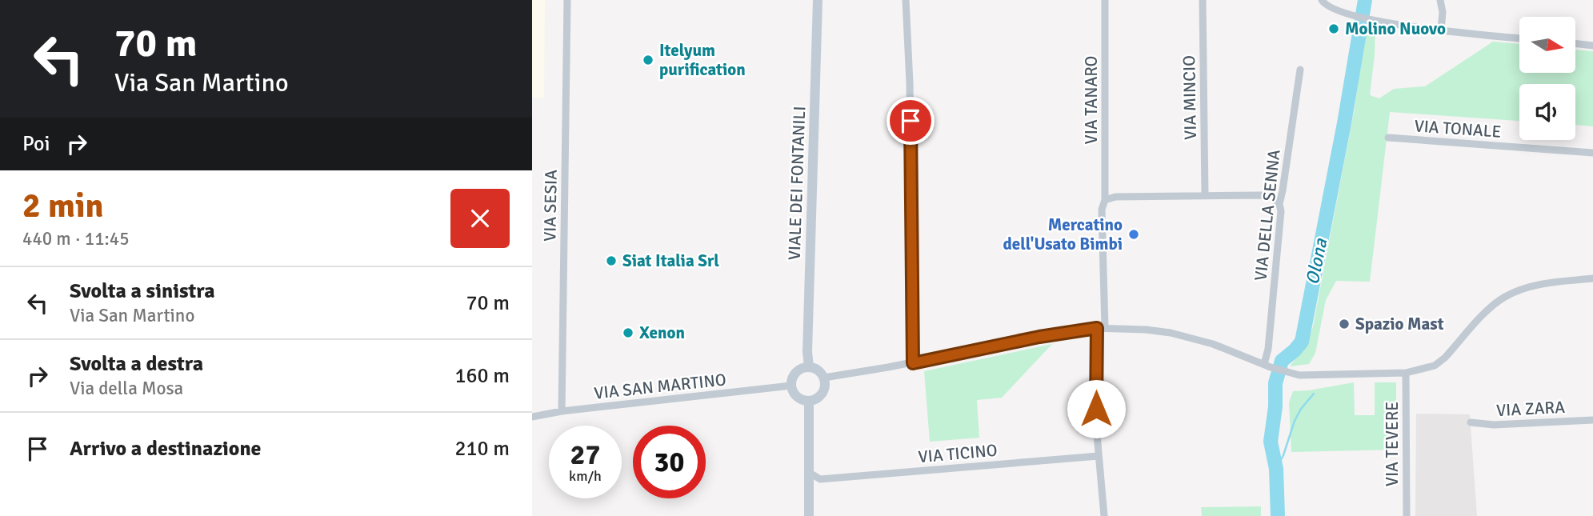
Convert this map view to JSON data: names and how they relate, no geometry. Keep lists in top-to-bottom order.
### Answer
{
  "streets": {
    "main road": ["VIALE DEI FONTANILI"],
    "street": [
      "VIA MINCIO",
      "VIA TANARO",
      "VIA TONALE",
      "VIA SESIA",
      "VIA DELLA SENNA",
      "VIA SAN MARTINO",
      "VIA ZARA",
      "VIA TEVERE",
      "VIA TICINO"
    ]
  },
  "crossings": [
    ["VIALE DEI FONTANILI", "VIA SAN MARTINO"],
    ["VIA SESIA", "VIA SAN MARTINO"]
  ],
  "water": ["Olona"],
  "places": [
    "Molino Nuovo",
    "Itelyum purification",
    "Mercatino dell'Usato Bimbi",
    "Siat Italia Srl",
    "Spazio Mast",
    "Xenon"
  ],
  "north": "right",
  "page": {
    "turn": ["70 m", "Via San Martino"],
    "then": "Poi",
    "heading": ["2 min", "440 m · 11:45"],
    "list": [
      {
        "name": "Svolta a sinistra",
        "note": "Via San Martino",
        "value": "70 m"
      },
      {
        "name": "Svolta a destra",
        "note": "Via della Mosa",
        "value": "160 m"
      },
      {
        "name": "Arrivo a destinazione",
        "value": "210 m"
      }
    ],
    "speed": "27 km/h",
    "limit": "30"
  }
}
